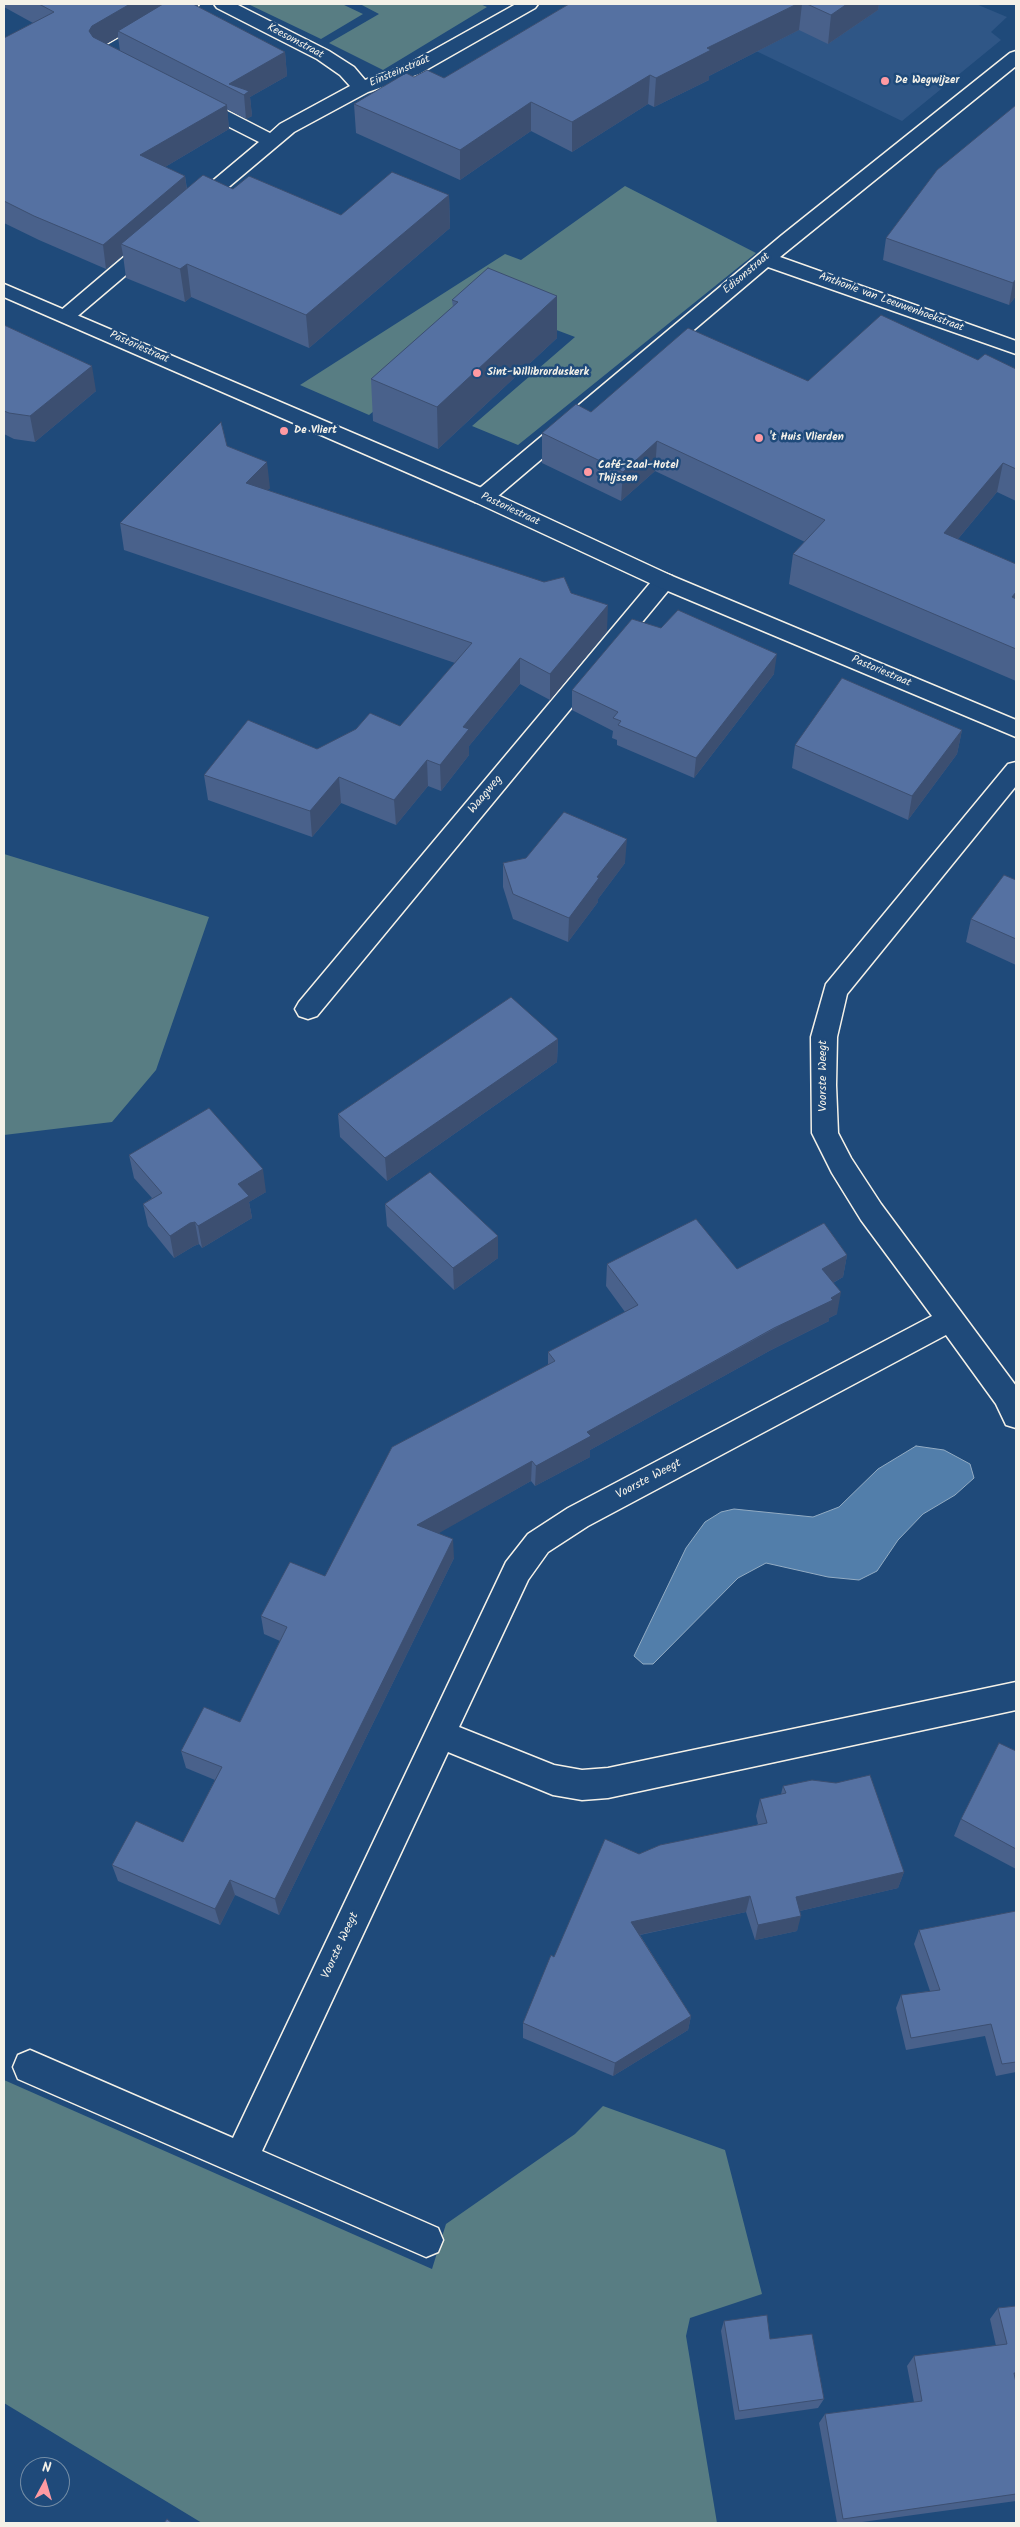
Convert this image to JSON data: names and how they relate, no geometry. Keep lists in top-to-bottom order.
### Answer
{
  "streets": {
    "street": [
      "Keesomstraat",
      "Einsteinstraat",
      "Edisonstraat",
      "Anthonie van Leeuwenhoekstraat",
      "Pastoriestraat",
      "Waagweg",
      "Voorste Weegt"
    ]
  },
  "crossings": [
    ["Keesomstraat", "Einsteinstraat"],
    ["Edisonstraat", "Anthonie van Leeuwenhoekstraat"],
    ["Edisonstraat", "Pastoriestraat"],
    ["Pastoriestraat", "Waagweg"]
  ],
  "places": [
    "De Wegwijzer",
    "Sint-Willibrorduskerk",
    "De Vliert",
    "'t Huis Vlierden",
    "Café-Zaal-Hotel Thijssen"
  ],
  "north": "top"
}
